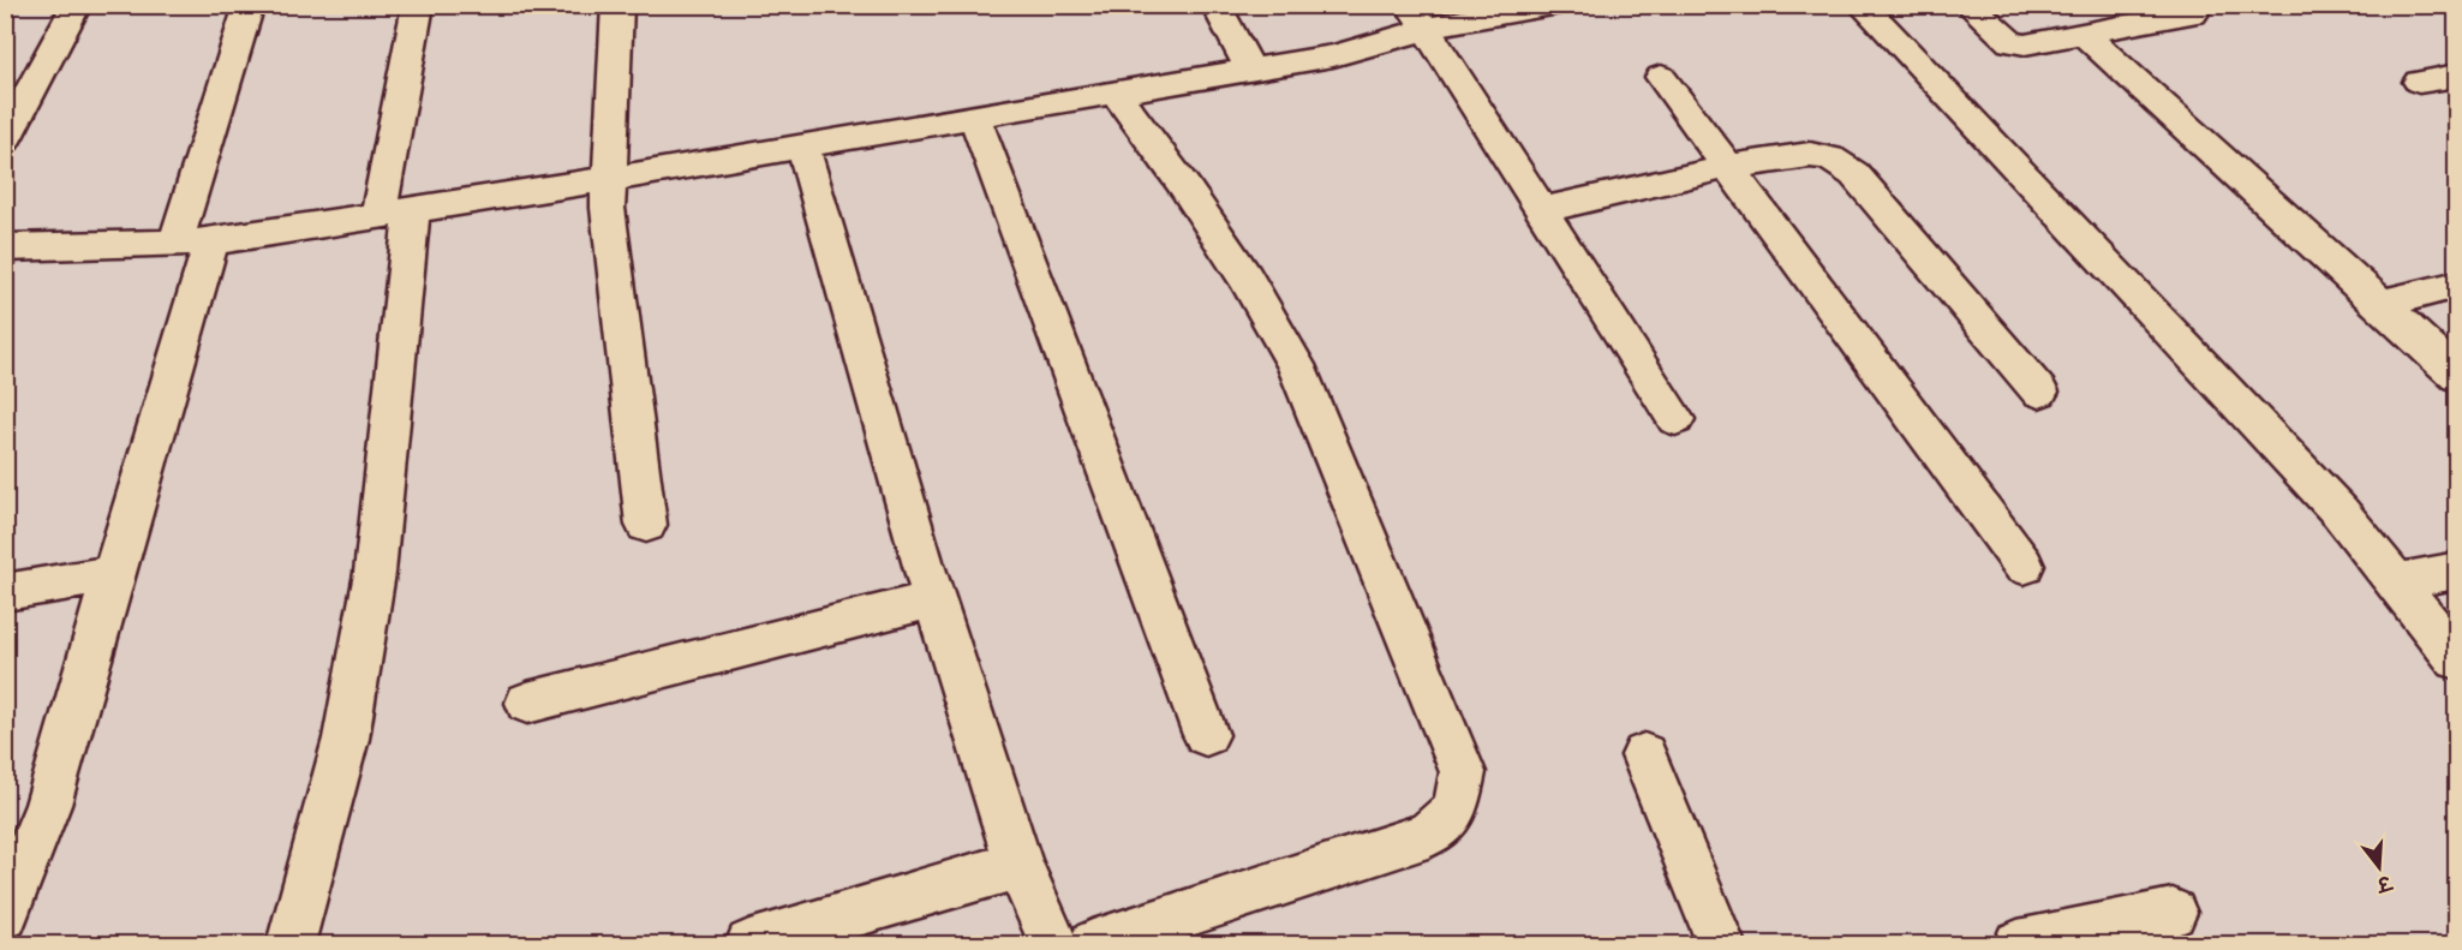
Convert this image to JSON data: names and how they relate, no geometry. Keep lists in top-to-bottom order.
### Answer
{
  "north": "bottom"
}
